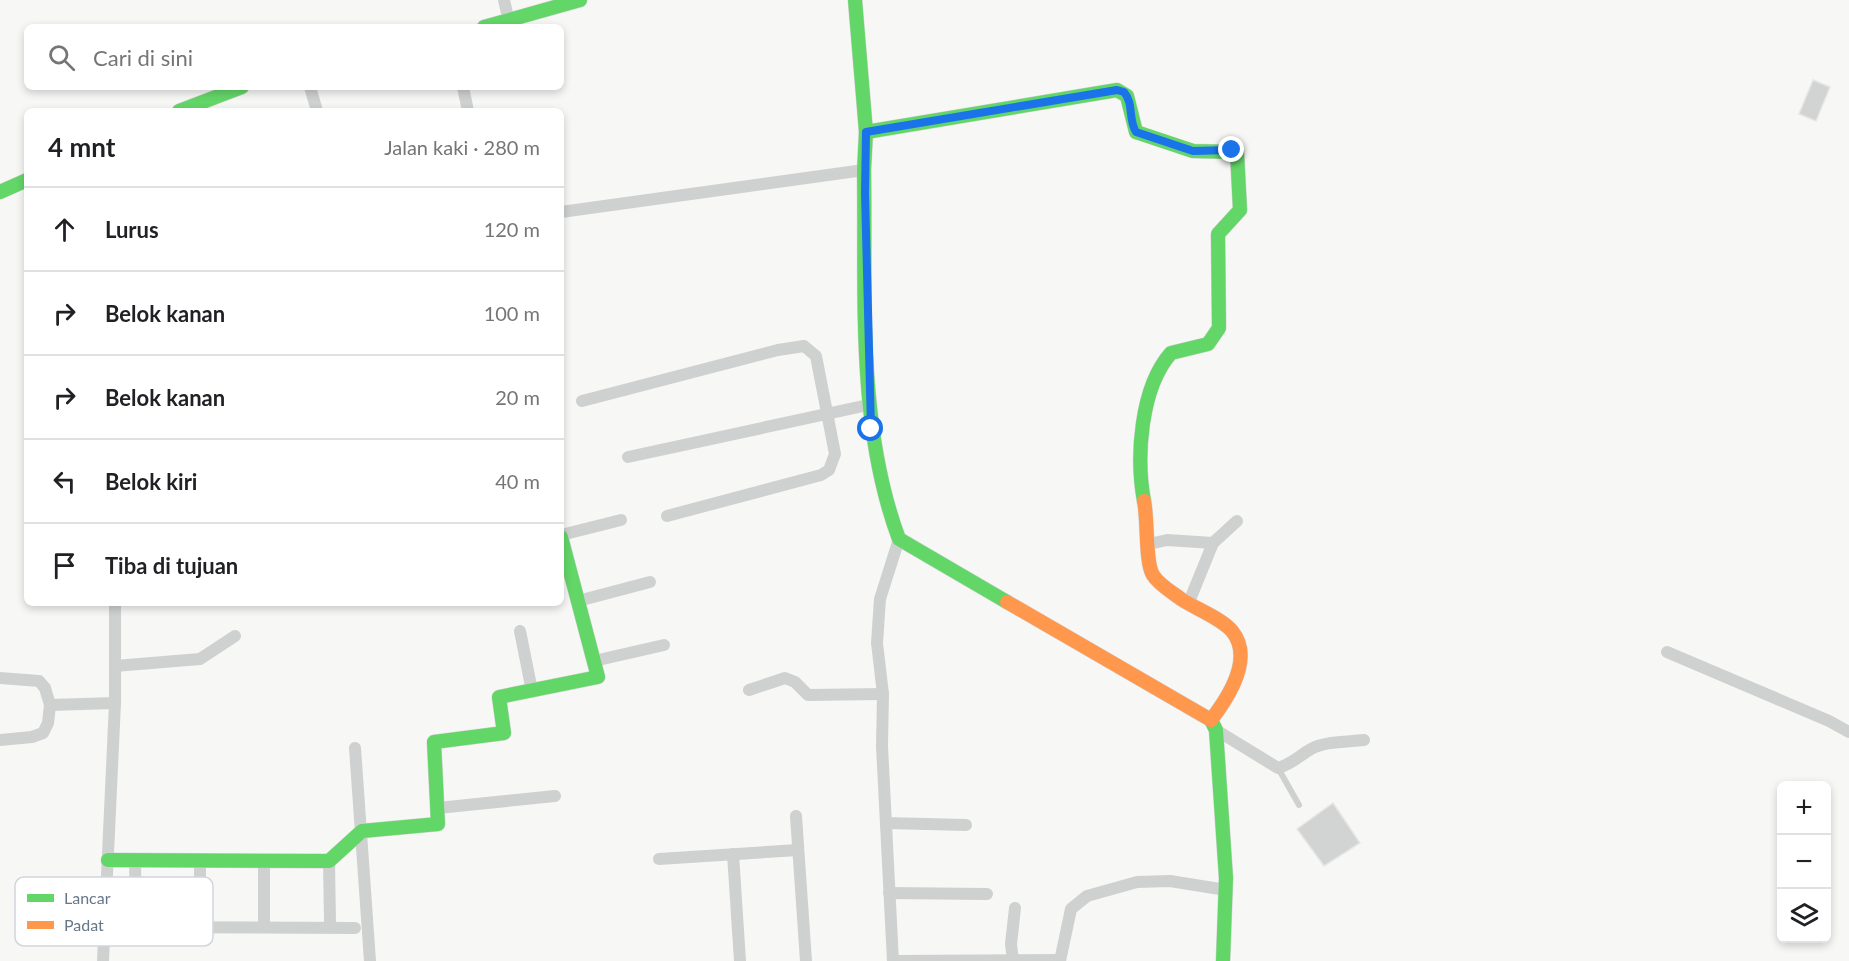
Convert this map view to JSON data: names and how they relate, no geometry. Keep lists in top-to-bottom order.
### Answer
{
  "legend": ["Lancar", "Padat"],
  "page": {
    "search": "Cari di sini",
    "heading": ["4 mnt", "Jalan kaki · 280 m"],
    "list": [
      ["Lurus", "120 m"],
      ["Belok kanan", "100 m"],
      ["Belok kanan", "20 m"],
      ["Belok kiri", "40 m"],
      "Tiba di tujuan"
    ],
    "map_buttons": ["+", "−"]
  }
}
